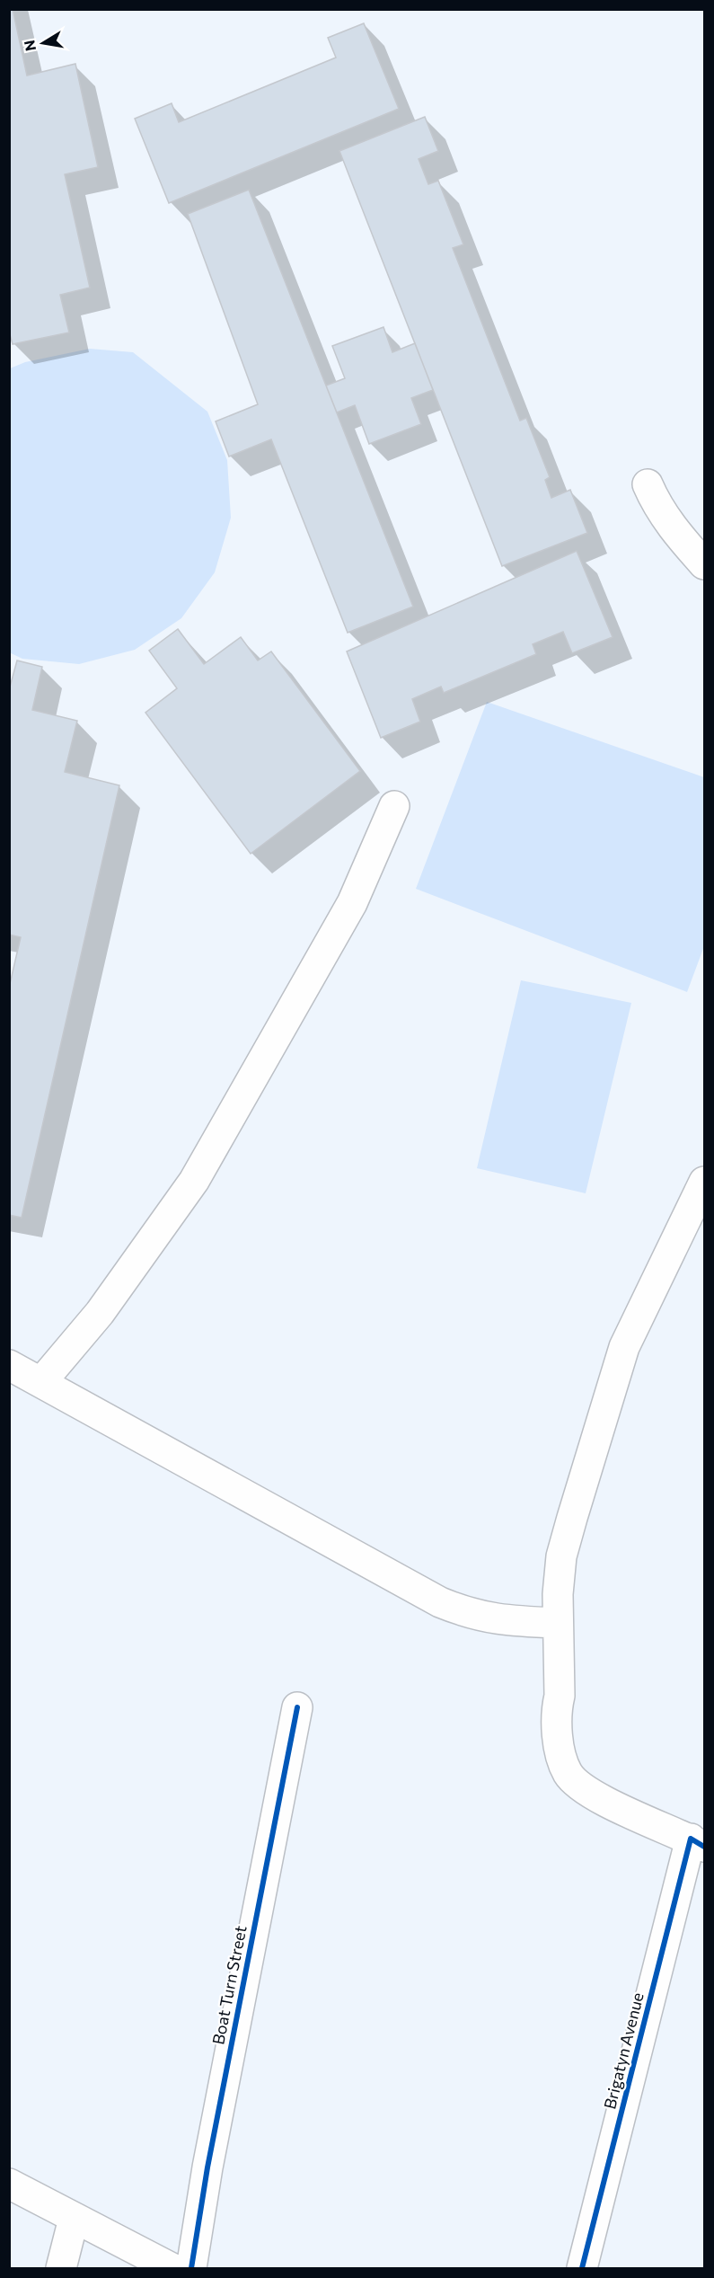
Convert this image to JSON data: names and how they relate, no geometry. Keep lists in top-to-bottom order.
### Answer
{
  "streets": {
    "street": ["Boat Turn Street", "Brigatyn Avenue"]
  },
  "north": "left"
}
